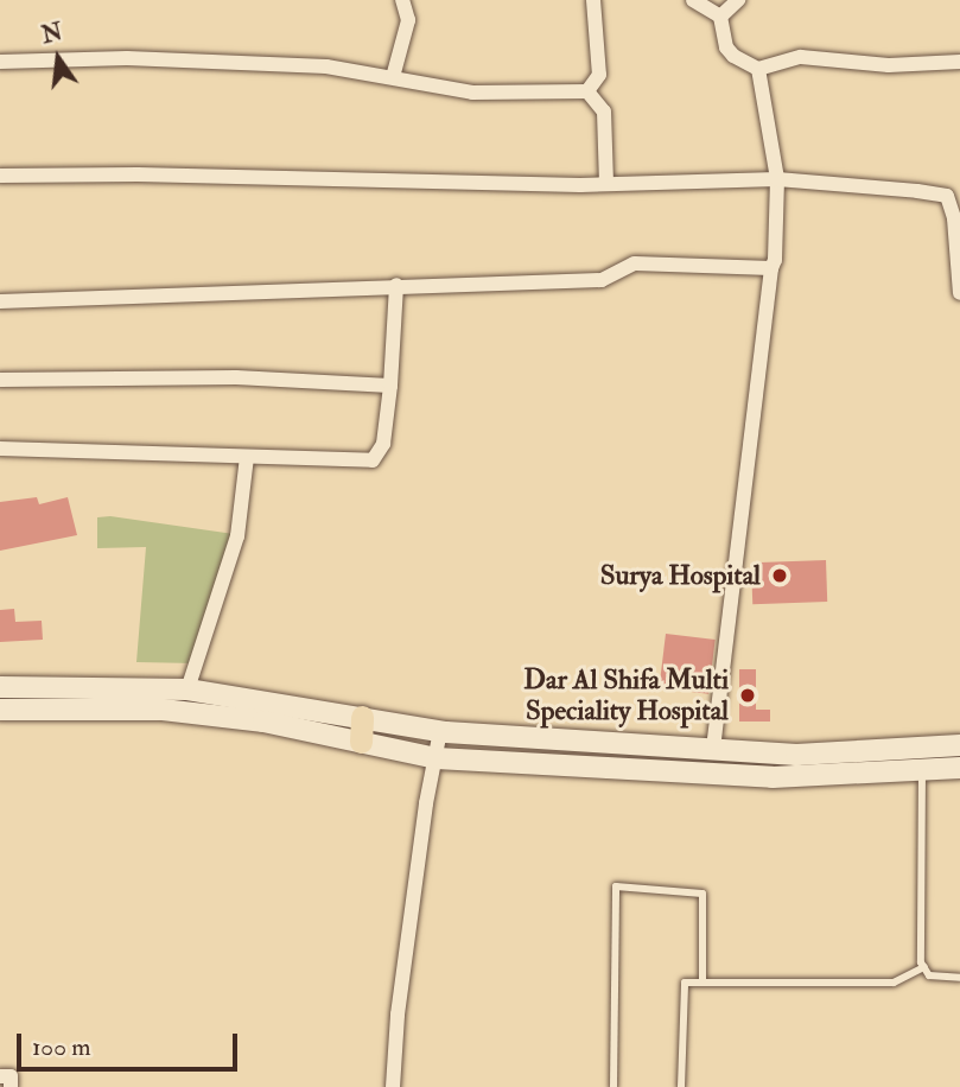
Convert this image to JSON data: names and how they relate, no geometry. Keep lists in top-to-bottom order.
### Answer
{
  "places": ["Surya Hospital", "Dar Al Shifa Multi Speciality Hospital"],
  "scale_bar": "100 m",
  "north": "top"
}
